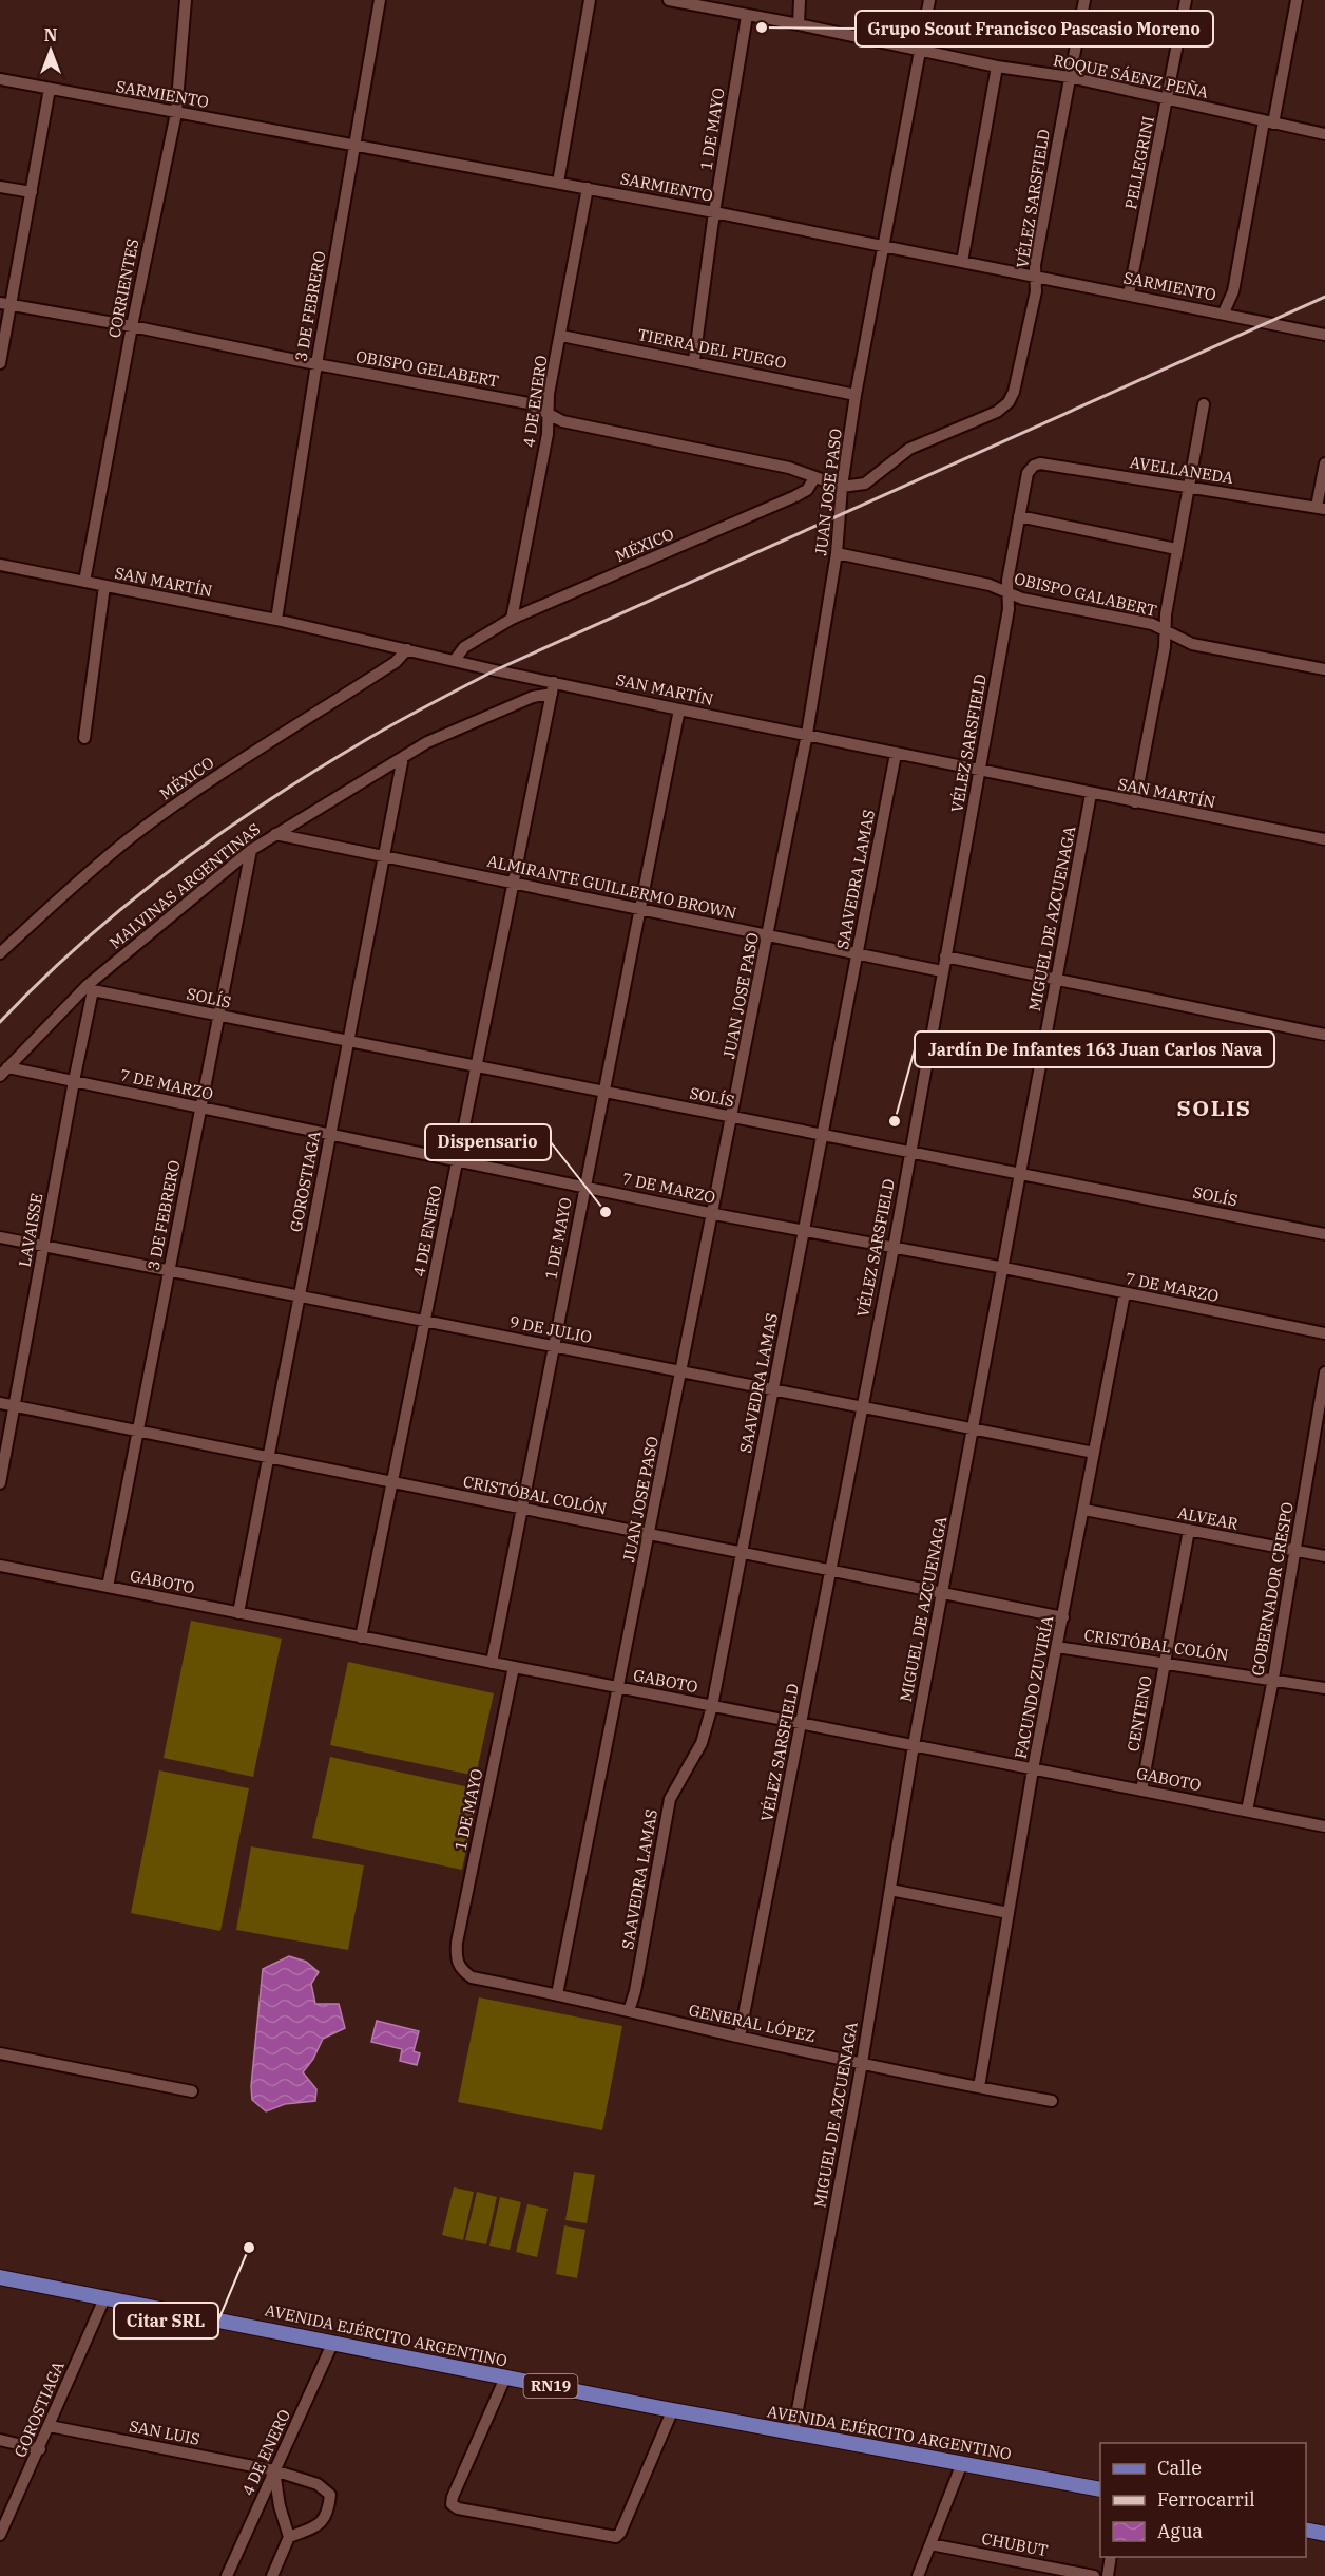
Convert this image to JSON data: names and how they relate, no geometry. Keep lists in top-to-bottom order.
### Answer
{
  "streets": {
    "main road": ["AVENIDA EJÉRCITO ARGENTINO", "RN19"],
    "street": [
      "ROQUE SÁENZ PEÑA",
      "SARMIENTO",
      "1 DE MAYO",
      "PELLEGRINI",
      "VÉLEZ SARSFIELD",
      "CORRIENTES",
      "3 DE FEBRERO",
      "TIERRA DEL FUEGO",
      "OBISPO GELABERT",
      "4 DE ENERO",
      "AVELLANEDA",
      "JUAN JOSE PASO",
      "MÉXICO",
      "SAN MARTÍN",
      "OBISPO GALABERT",
      "SAAVEDRA LAMAS",
      "MALVINAS ARGENTINAS",
      "ALMIRANTE GUILLERMO BROWN",
      "MIGUEL DE AZCUENAGA",
      "SOLÍS",
      "7 DE MARZO",
      "GOROSTIAGA",
      "LAVAISSE",
      "9 DE JULIO",
      "CRISTÓBAL COLÓN",
      "ALVEAR",
      "GABOTO",
      "GOBERNADOR CRESPO",
      "FACUNDO ZUVIRÍA",
      "CENTENO",
      "GENERAL LÓPEZ",
      "SAN LUIS",
      "CHUBUT"
    ]
  },
  "crossings": [
    ["ROQUE SÁENZ PEÑA", "1 DE MAYO"],
    ["ROQUE SÁENZ PEÑA", "PELLEGRINI"],
    ["ROQUE SÁENZ PEÑA", "VÉLEZ SARSFIELD"],
    ["ROQUE SÁENZ PEÑA", "JUAN JOSE PASO"],
    ["SARMIENTO", "1 DE MAYO"],
    ["SARMIENTO", "PELLEGRINI"],
    ["SARMIENTO", "VÉLEZ SARSFIELD"],
    ["SARMIENTO", "CORRIENTES"],
    ["SARMIENTO", "3 DE FEBRERO"],
    ["SARMIENTO", "4 DE ENERO"],
    ["SARMIENTO", "JUAN JOSE PASO"],
    ["1 DE MAYO", "TIERRA DEL FUEGO"],
    ["1 DE MAYO", "SAN MARTÍN"],
    ["1 DE MAYO", "ALMIRANTE GUILLERMO BROWN"],
    ["1 DE MAYO", "SOLÍS"],
    ["1 DE MAYO", "7 DE MARZO"],
    ["1 DE MAYO", "9 DE JULIO"],
    ["1 DE MAYO", "CRISTÓBAL COLÓN"],
    ["1 DE MAYO", "GABOTO"],
    ["1 DE MAYO", "GENERAL LÓPEZ"],
    ["VÉLEZ SARSFIELD", "OBISPO GELABERT"],
    ["VÉLEZ SARSFIELD", "AVELLANEDA"],
    ["VÉLEZ SARSFIELD", "JUAN JOSE PASO"],
    ["VÉLEZ SARSFIELD", "SAN MARTÍN"],
    ["VÉLEZ SARSFIELD", "OBISPO GALABERT"],
    ["VÉLEZ SARSFIELD", "ALMIRANTE GUILLERMO BROWN"],
    ["VÉLEZ SARSFIELD", "SOLÍS"],
    ["VÉLEZ SARSFIELD", "7 DE MARZO"],
    ["VÉLEZ SARSFIELD", "9 DE JULIO"],
    ["VÉLEZ SARSFIELD", "CRISTÓBAL COLÓN"],
    ["VÉLEZ SARSFIELD", "GABOTO"],
    ["VÉLEZ SARSFIELD", "GENERAL LÓPEZ"],
    ["CORRIENTES", "OBISPO GELABERT"],
    ["CORRIENTES", "SAN MARTÍN"],
    ["3 DE FEBRERO", "OBISPO GELABERT"],
    ["3 DE FEBRERO", "SAN MARTÍN"],
    ["3 DE FEBRERO", "MALVINAS ARGENTINAS"],
    ["3 DE FEBRERO", "SOLÍS"],
    ["3 DE FEBRERO", "7 DE MARZO"],
    ["3 DE FEBRERO", "9 DE JULIO"],
    ["3 DE FEBRERO", "CRISTÓBAL COLÓN"],
    ["3 DE FEBRERO", "GABOTO"],
    ["TIERRA DEL FUEGO", "4 DE ENERO"],
    ["TIERRA DEL FUEGO", "JUAN JOSE PASO"],
    ["OBISPO GELABERT", "4 DE ENERO"],
    ["OBISPO GELABERT", "JUAN JOSE PASO"],
    ["OBISPO GELABERT", "MÉXICO"],
    ["4 DE ENERO", "MÉXICO"],
    ["4 DE ENERO", "SAN MARTÍN"],
    ["4 DE ENERO", "MALVINAS ARGENTINAS"],
    ["4 DE ENERO", "ALMIRANTE GUILLERMO BROWN"],
    ["4 DE ENERO", "SOLÍS"],
    ["4 DE ENERO", "7 DE MARZO"],
    ["4 DE ENERO", "9 DE JULIO"],
    ["4 DE ENERO", "CRISTÓBAL COLÓN"],
    ["4 DE ENERO", "GABOTO"],
    ["4 DE ENERO", "AVENIDA EJÉRCITO ARGENTINO"],
    ["4 DE ENERO", "SAN LUIS"],
    ["JUAN JOSE PASO", "SAN MARTÍN"],
    ["JUAN JOSE PASO", "OBISPO GALABERT"],
    ["JUAN JOSE PASO", "ALMIRANTE GUILLERMO BROWN"],
    ["JUAN JOSE PASO", "SOLÍS"],
    ["JUAN JOSE PASO", "7 DE MARZO"],
    ["JUAN JOSE PASO", "9 DE JULIO"],
    ["JUAN JOSE PASO", "CRISTÓBAL COLÓN"],
    ["JUAN JOSE PASO", "GABOTO"],
    ["JUAN JOSE PASO", "GENERAL LÓPEZ"],
    ["MÉXICO", "SAN MARTÍN"],
    ["SAN MARTÍN", "SAAVEDRA LAMAS"],
    ["SAN MARTÍN", "MALVINAS ARGENTINAS"],
    ["SAN MARTÍN", "MIGUEL DE AZCUENAGA"],
    ["SAAVEDRA LAMAS", "ALMIRANTE GUILLERMO BROWN"],
    ["SAAVEDRA LAMAS", "SOLÍS"],
    ["SAAVEDRA LAMAS", "7 DE MARZO"],
    ["SAAVEDRA LAMAS", "9 DE JULIO"],
    ["SAAVEDRA LAMAS", "CRISTÓBAL COLÓN"],
    ["SAAVEDRA LAMAS", "GABOTO"],
    ["SAAVEDRA LAMAS", "GENERAL LÓPEZ"],
    ["MALVINAS ARGENTINAS", "ALMIRANTE GUILLERMO BROWN"],
    ["MALVINAS ARGENTINAS", "SOLÍS"],
    ["MALVINAS ARGENTINAS", "7 DE MARZO"],
    ["MALVINAS ARGENTINAS", "GOROSTIAGA"],
    ["MALVINAS ARGENTINAS", "LAVAISSE"],
    ["ALMIRANTE GUILLERMO BROWN", "GOROSTIAGA"],
    ["MIGUEL DE AZCUENAGA", "SOLÍS"],
    ["MIGUEL DE AZCUENAGA", "7 DE MARZO"],
    ["MIGUEL DE AZCUENAGA", "9 DE JULIO"],
    ["MIGUEL DE AZCUENAGA", "CRISTÓBAL COLÓN"],
    ["MIGUEL DE AZCUENAGA", "GABOTO"],
    ["MIGUEL DE AZCUENAGA", "GENERAL LÓPEZ"],
    ["MIGUEL DE AZCUENAGA", "AVENIDA EJÉRCITO ARGENTINO"],
    ["SOLÍS", "GOROSTIAGA"],
    ["SOLÍS", "LAVAISSE"],
    ["7 DE MARZO", "GOROSTIAGA"],
    ["7 DE MARZO", "LAVAISSE"],
    ["7 DE MARZO", "FACUNDO ZUVIRÍA"],
    ["GOROSTIAGA", "9 DE JULIO"],
    ["GOROSTIAGA", "CRISTÓBAL COLÓN"],
    ["GOROSTIAGA", "GABOTO"],
    ["GOROSTIAGA", "AVENIDA EJÉRCITO ARGENTINO"],
    ["GOROSTIAGA", "SAN LUIS"],
    ["LAVAISSE", "9 DE JULIO"],
    ["LAVAISSE", "CRISTÓBAL COLÓN"],
    ["9 DE JULIO", "FACUNDO ZUVIRÍA"],
    ["CRISTÓBAL COLÓN", "GOBERNADOR CRESPO"],
    ["CRISTÓBAL COLÓN", "FACUNDO ZUVIRÍA"],
    ["CRISTÓBAL COLÓN", "CENTENO"],
    ["ALVEAR", "GOBERNADOR CRESPO"],
    ["ALVEAR", "FACUNDO ZUVIRÍA"],
    ["ALVEAR", "CENTENO"],
    ["GABOTO", "GOBERNADOR CRESPO"],
    ["GABOTO", "FACUNDO ZUVIRÍA"],
    ["GABOTO", "CENTENO"],
    ["FACUNDO ZUVIRÍA", "GENERAL LÓPEZ"]
  ],
  "districts": ["SOLIS"],
  "places": [
    "Grupo Scout Francisco Pascasio Moreno",
    "Jardín De Infantes 163 Juan Carlos Nava",
    "Dispensario",
    "Citar SRL"
  ],
  "legend": ["Calle", "Ferrocarril", "Agua"],
  "north": "top"
}
